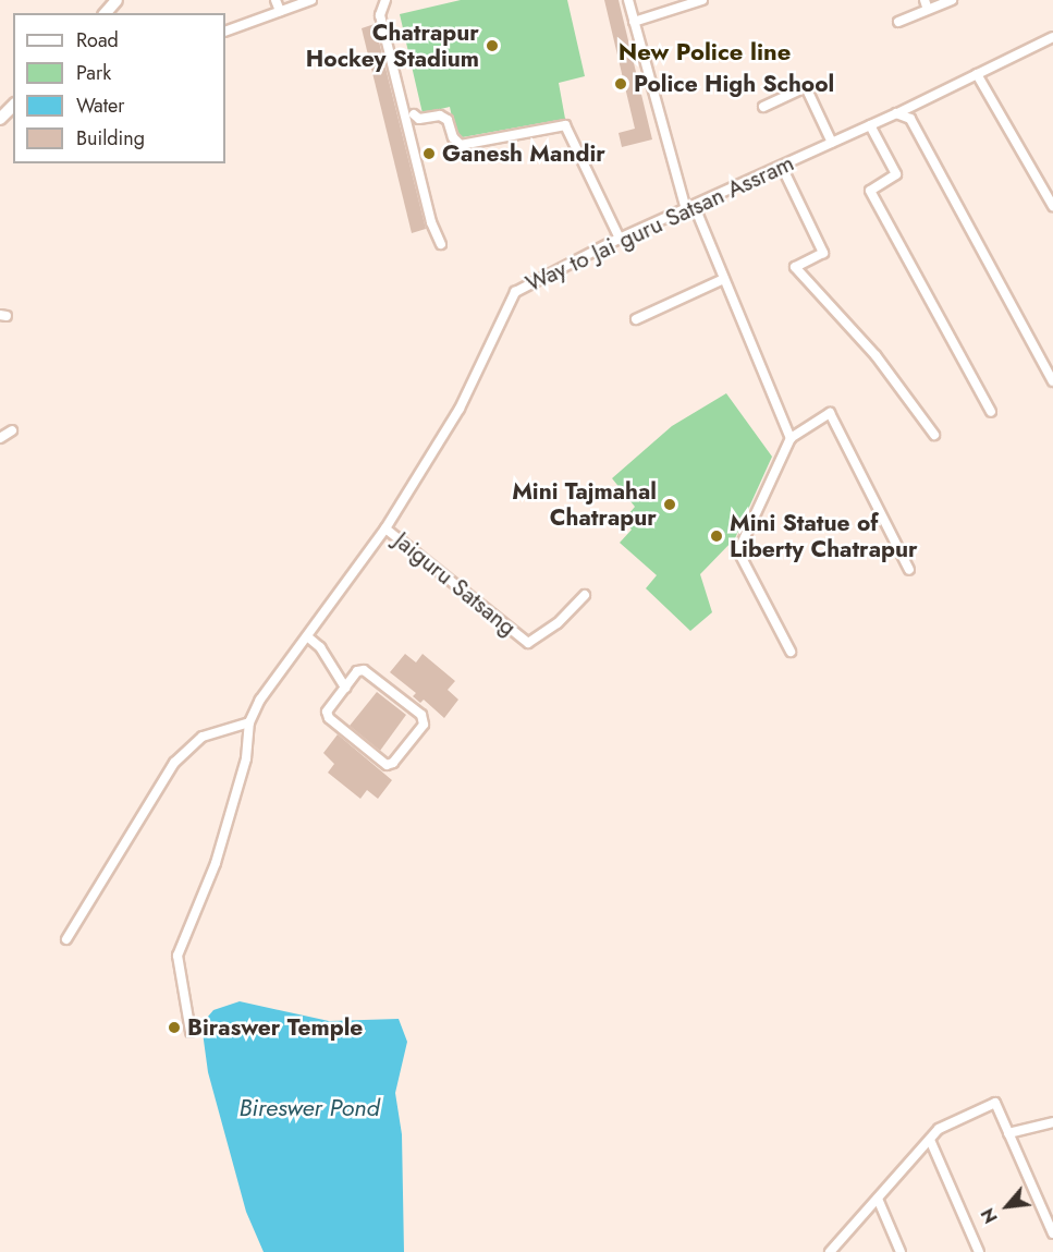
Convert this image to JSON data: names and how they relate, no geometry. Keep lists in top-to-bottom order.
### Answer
{
  "streets": {
    "street": ["Way to Jai guru Satsan Assram", "Jaiguru Satsang"]
  },
  "crossings": [
    ["Way to Jai guru Satsan Assram", "Jaiguru Satsang"]
  ],
  "districts": ["New Police line"],
  "water": ["Bireswer Pond"],
  "places": [
    "Chatrapur Hockey Stadium",
    "Police High School",
    "Ganesh Mandir",
    "Mini Tajmahal Chatrapur",
    "Mini Statue of Liberty Chatrapur",
    "Biraswer Temple"
  ],
  "legend": [
    "Road",
    "Park",
    "Water",
    "Building"
  ],
  "north": "bottom left"
}
